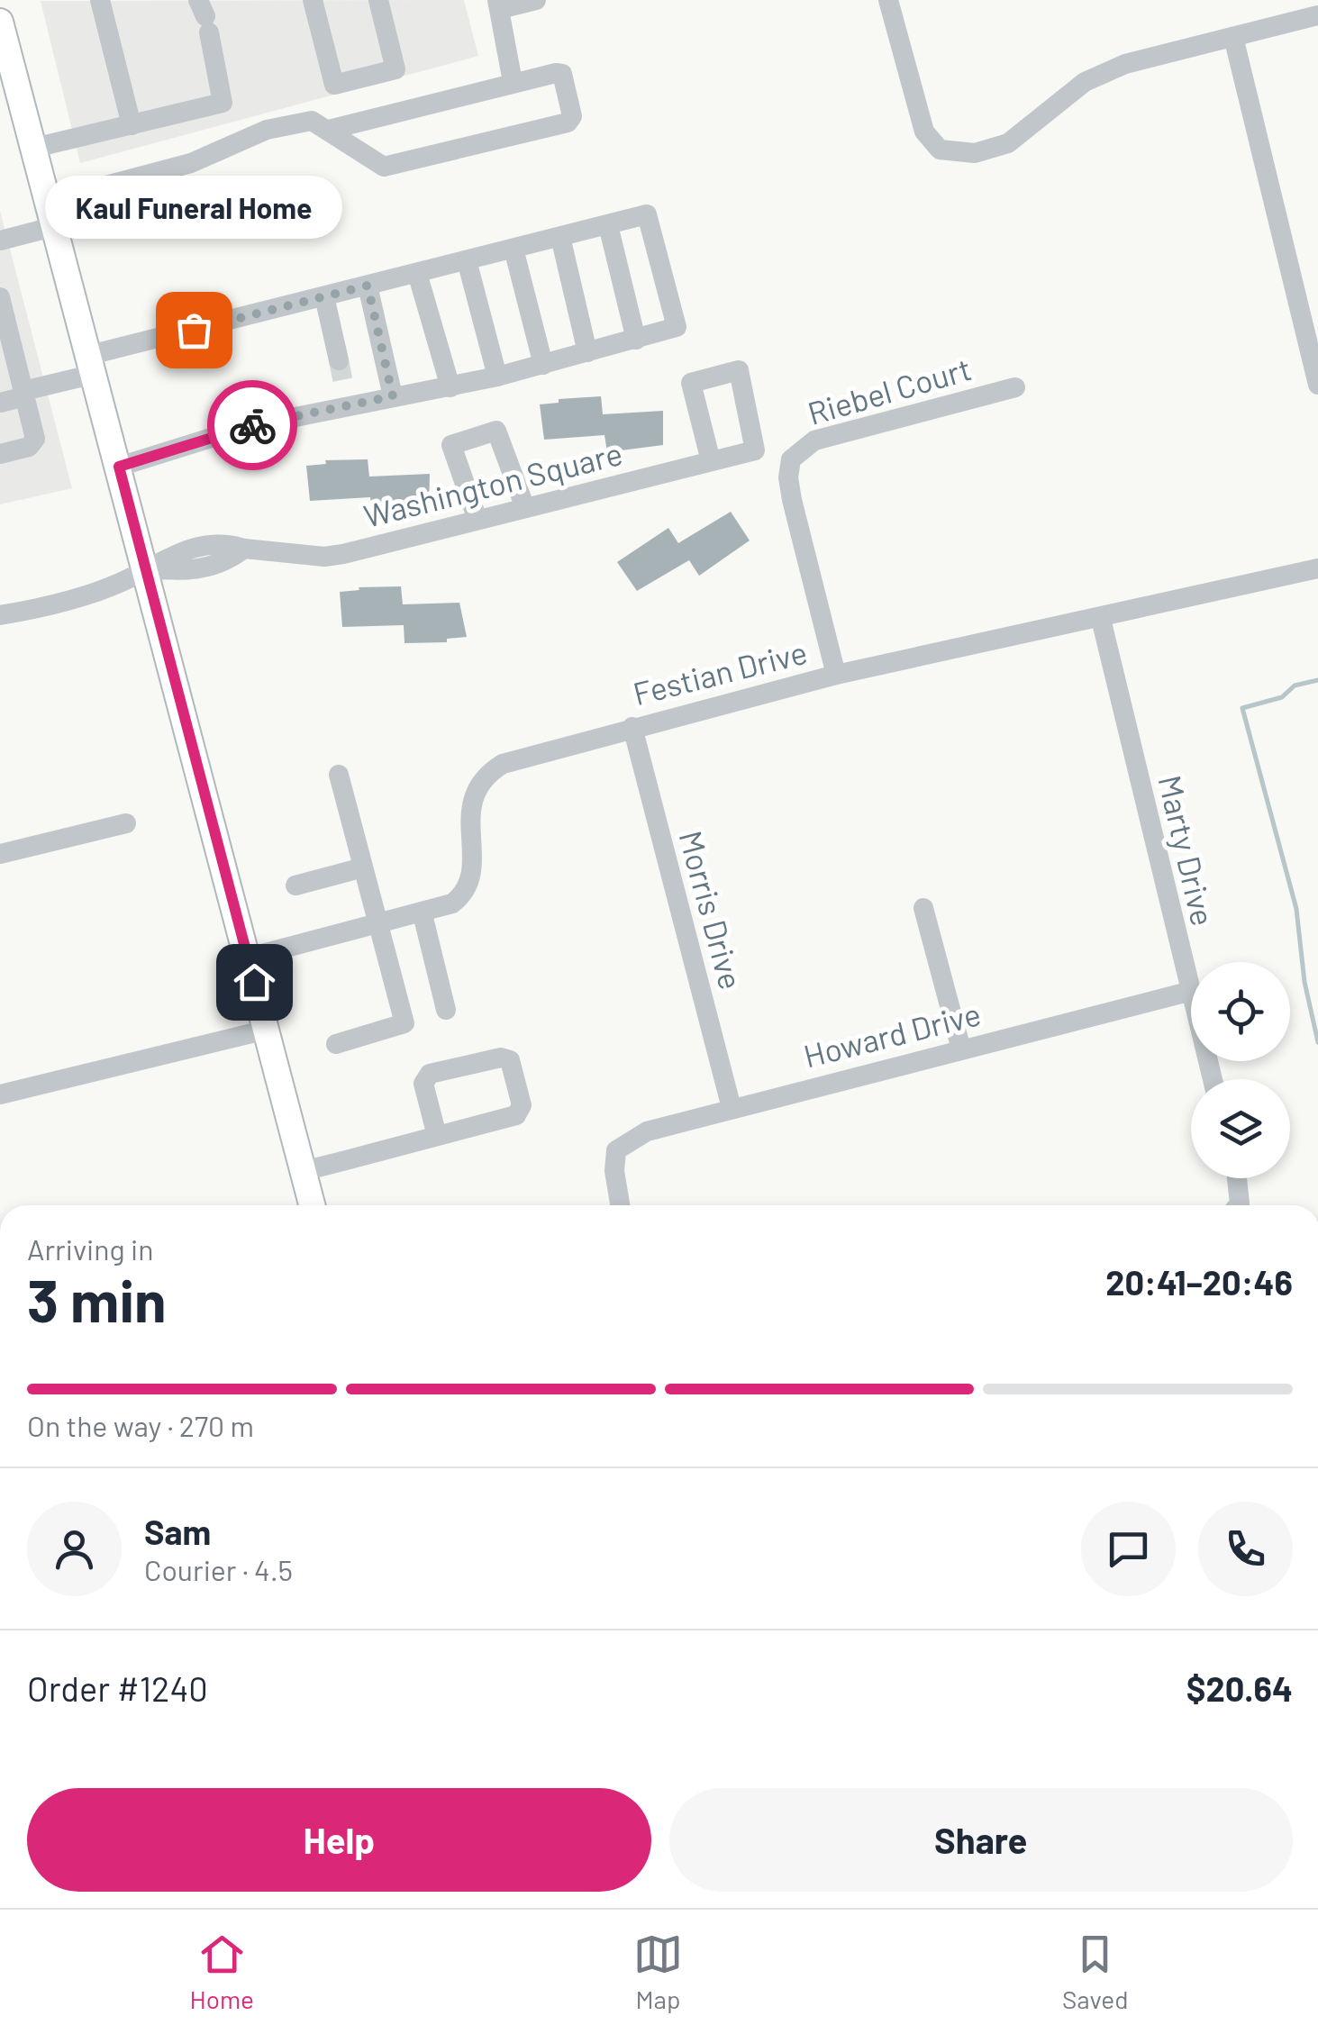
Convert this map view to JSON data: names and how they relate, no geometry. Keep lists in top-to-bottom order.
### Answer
{
  "streets": {
    "street": [
      "Riebel Court",
      "Washington Square",
      "Festian Drive",
      "Marty Drive",
      "Morris Drive",
      "Howard Drive"
    ]
  },
  "crossings": [
    ["Riebel Court", "Festian Drive"],
    ["Festian Drive", "Marty Drive"],
    ["Festian Drive", "Morris Drive"],
    ["Marty Drive", "Howard Drive"],
    ["Morris Drive", "Howard Drive"]
  ],
  "places": ["Kaul Funeral Home"],
  "page": {
    "bubble": "Kaul Funeral Home",
    "heading": ["3 min", "Arriving in", "20:41–20:46"],
    "panel": [
      "Sam",
      "Courier · 4.5",
      "Order #1240",
      "$20.64"
    ],
    "bar": "On the way · 270 m",
    "buttons": ["Help", "Share"],
    "tabs": ["Home", "Map", "Saved"]
  }
}
